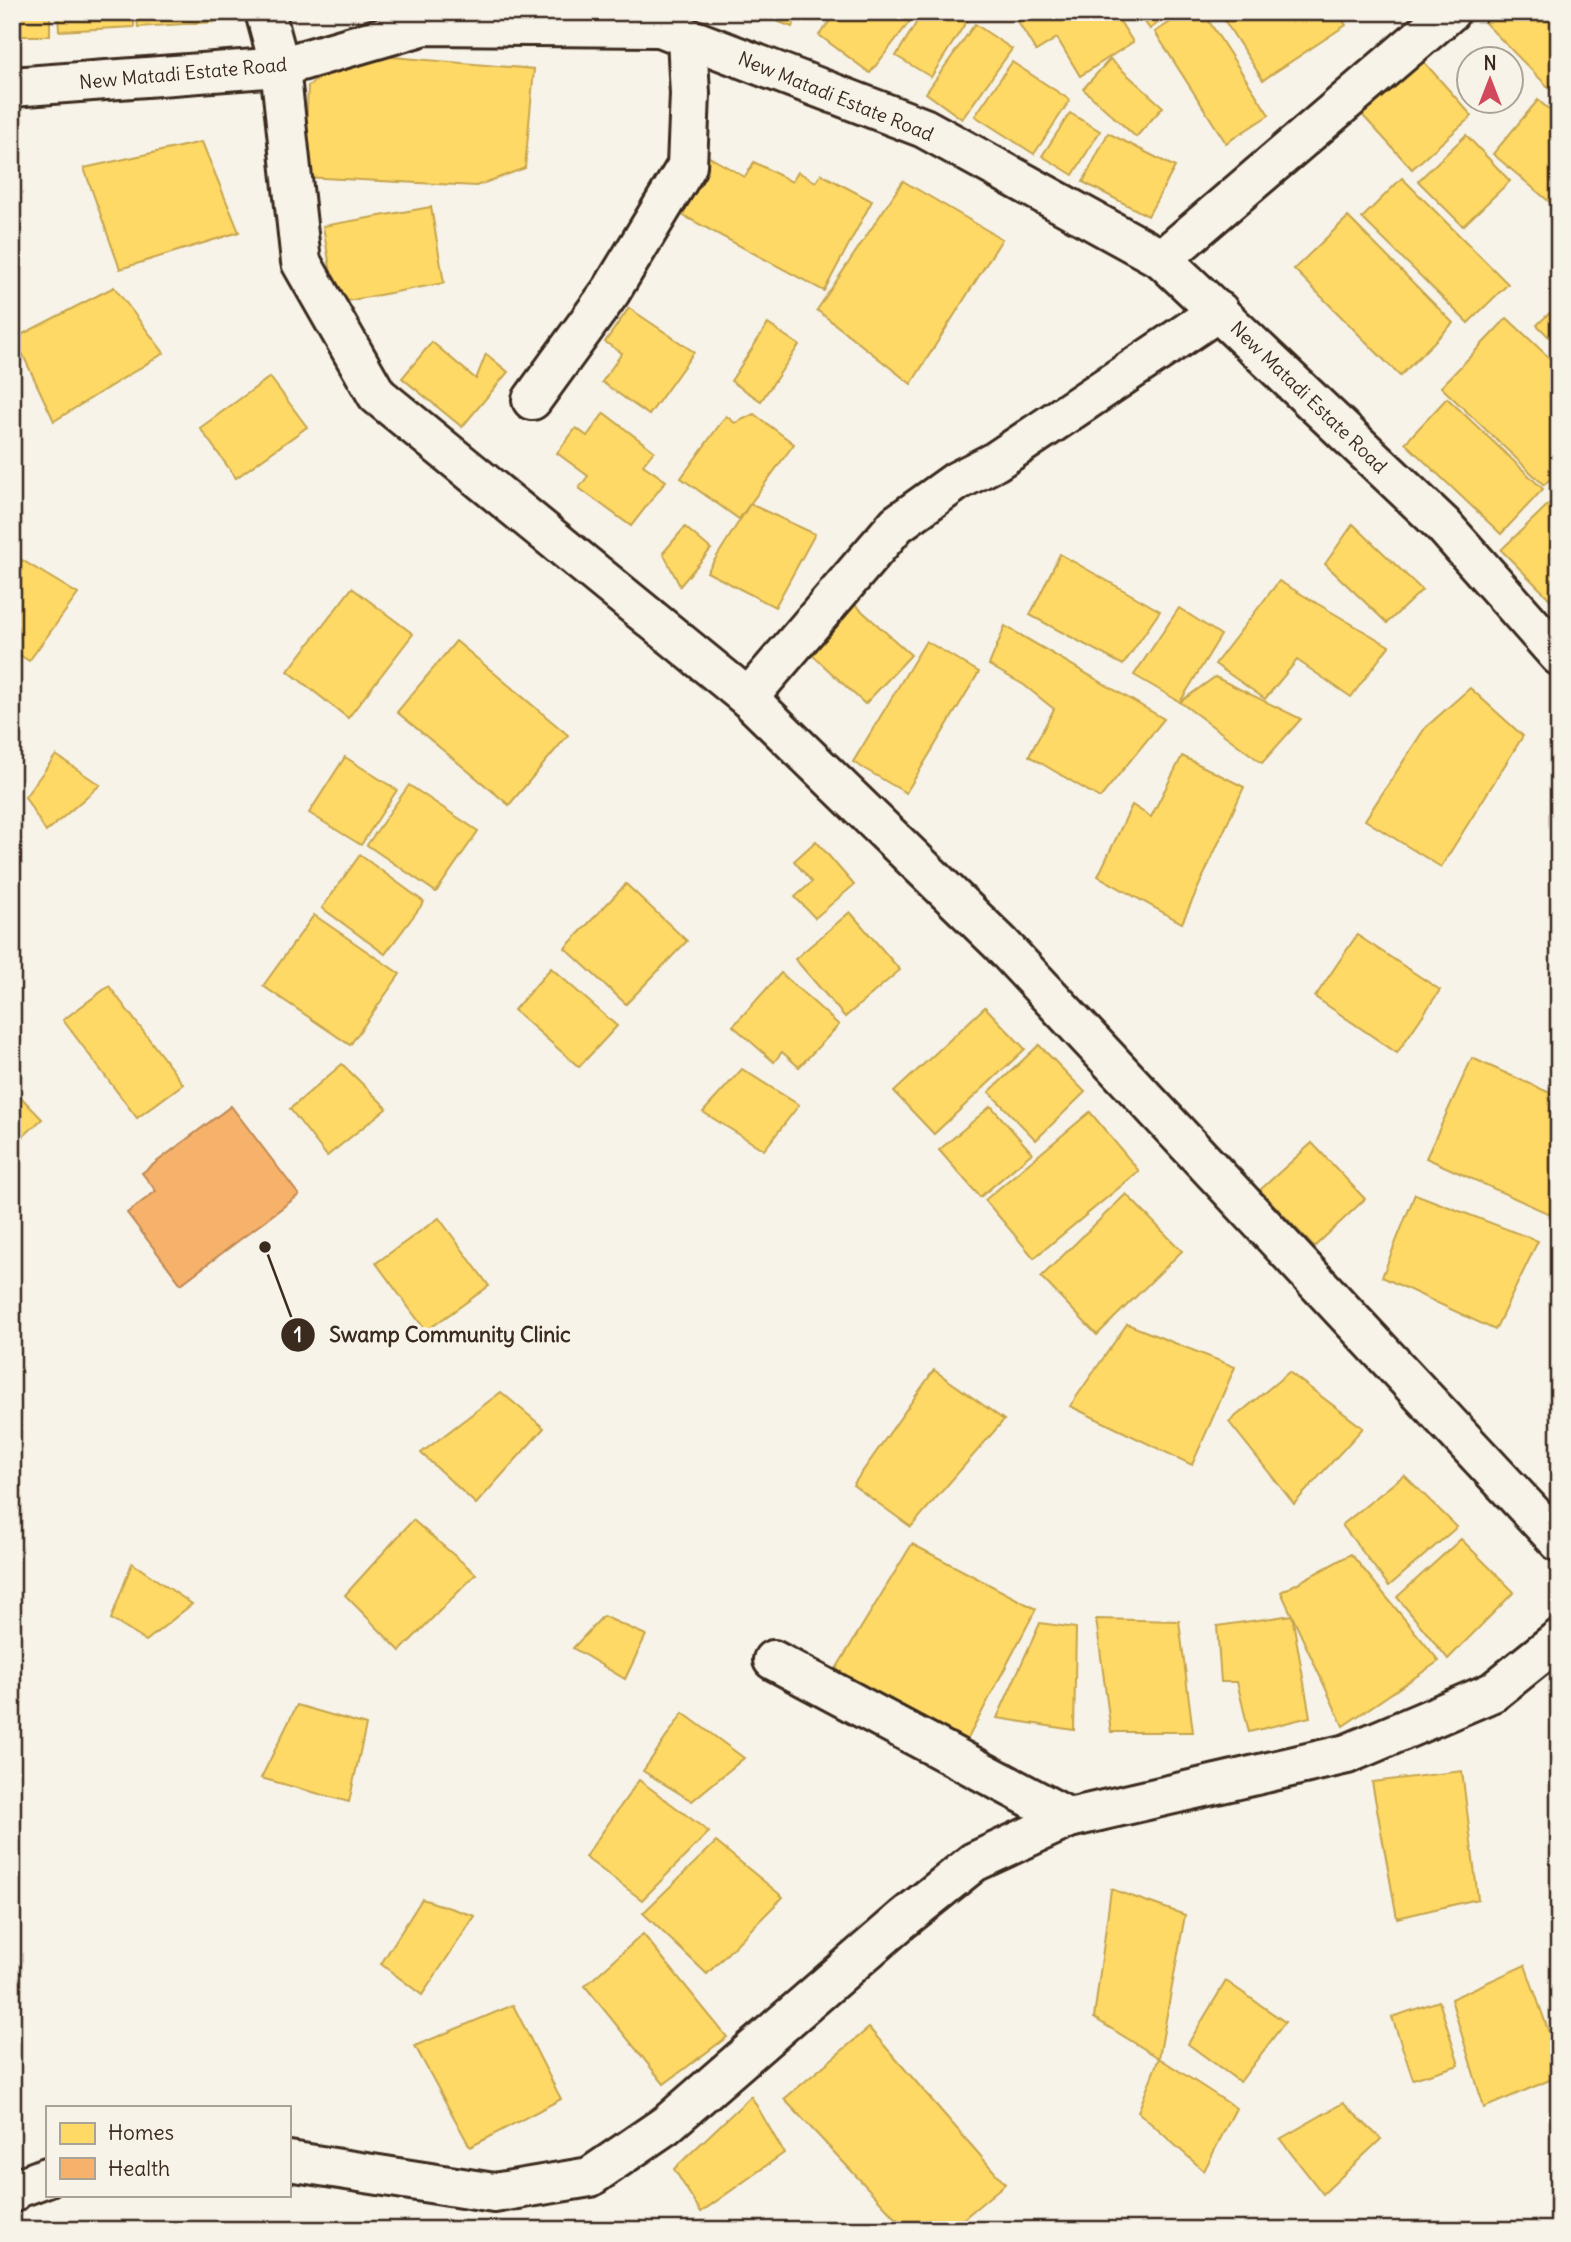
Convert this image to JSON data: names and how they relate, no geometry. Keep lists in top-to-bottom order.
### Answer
{
  "streets": {
    "street": ["New Matadi Estate Road"]
  },
  "places": ["Swamp Community Clinic"],
  "legend": ["Homes", "Health"],
  "north": "top"
}
